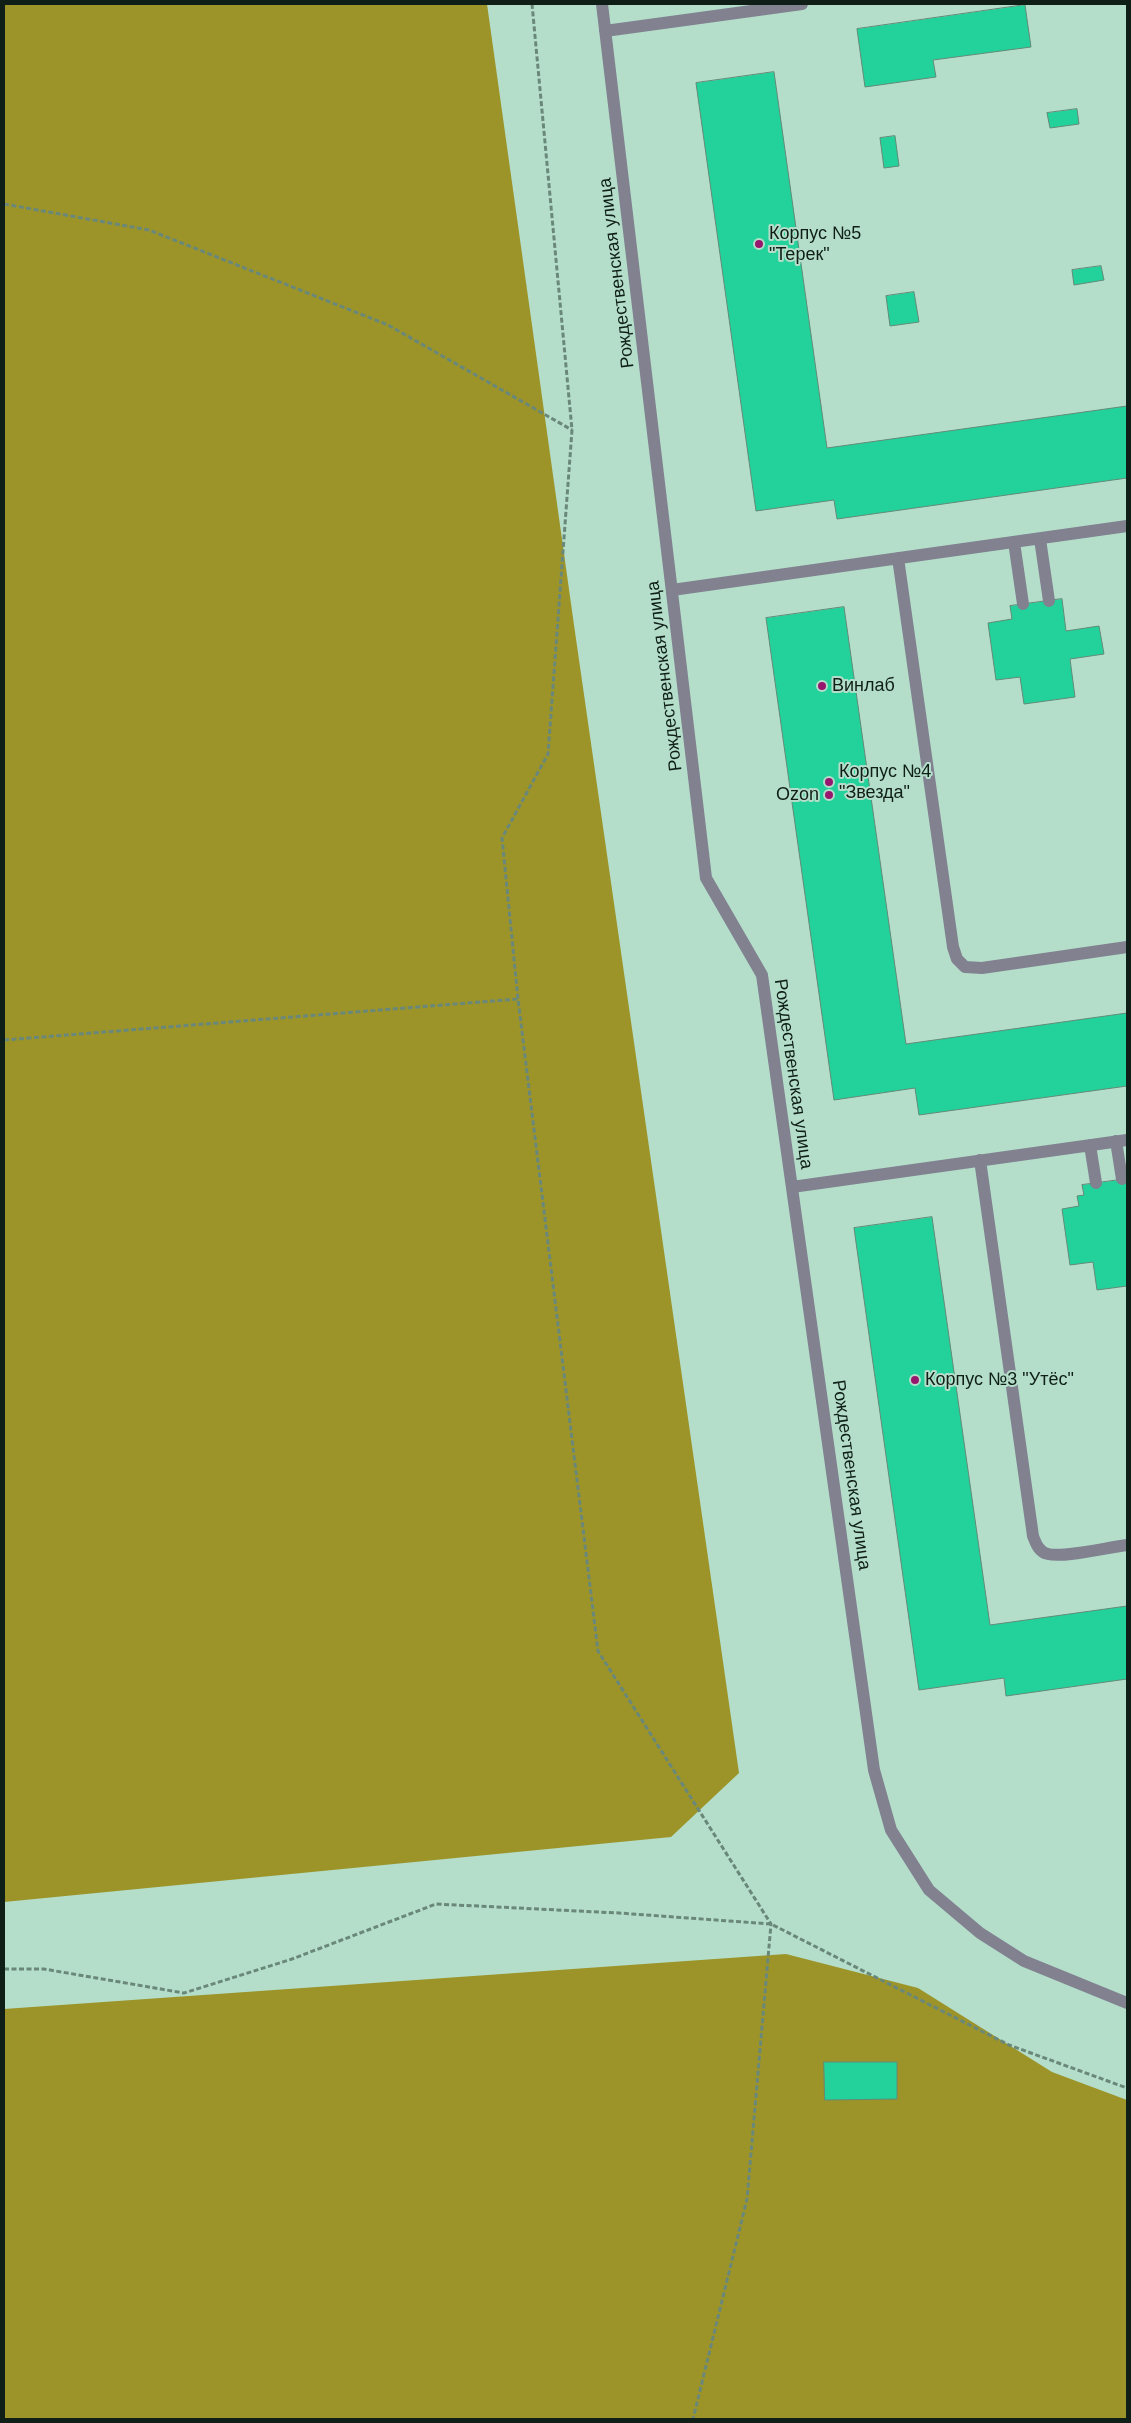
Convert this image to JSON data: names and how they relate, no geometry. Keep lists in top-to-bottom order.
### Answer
{
  "streets": {
    "street": ["Рождественская улица"]
  },
  "places": [
    "Корпус №5 \"Терек\"",
    "Винлаб",
    "Корпус №4 \"Звезда\"",
    "Ozon",
    "Корпус №3 \"Утёс\""
  ]
}
